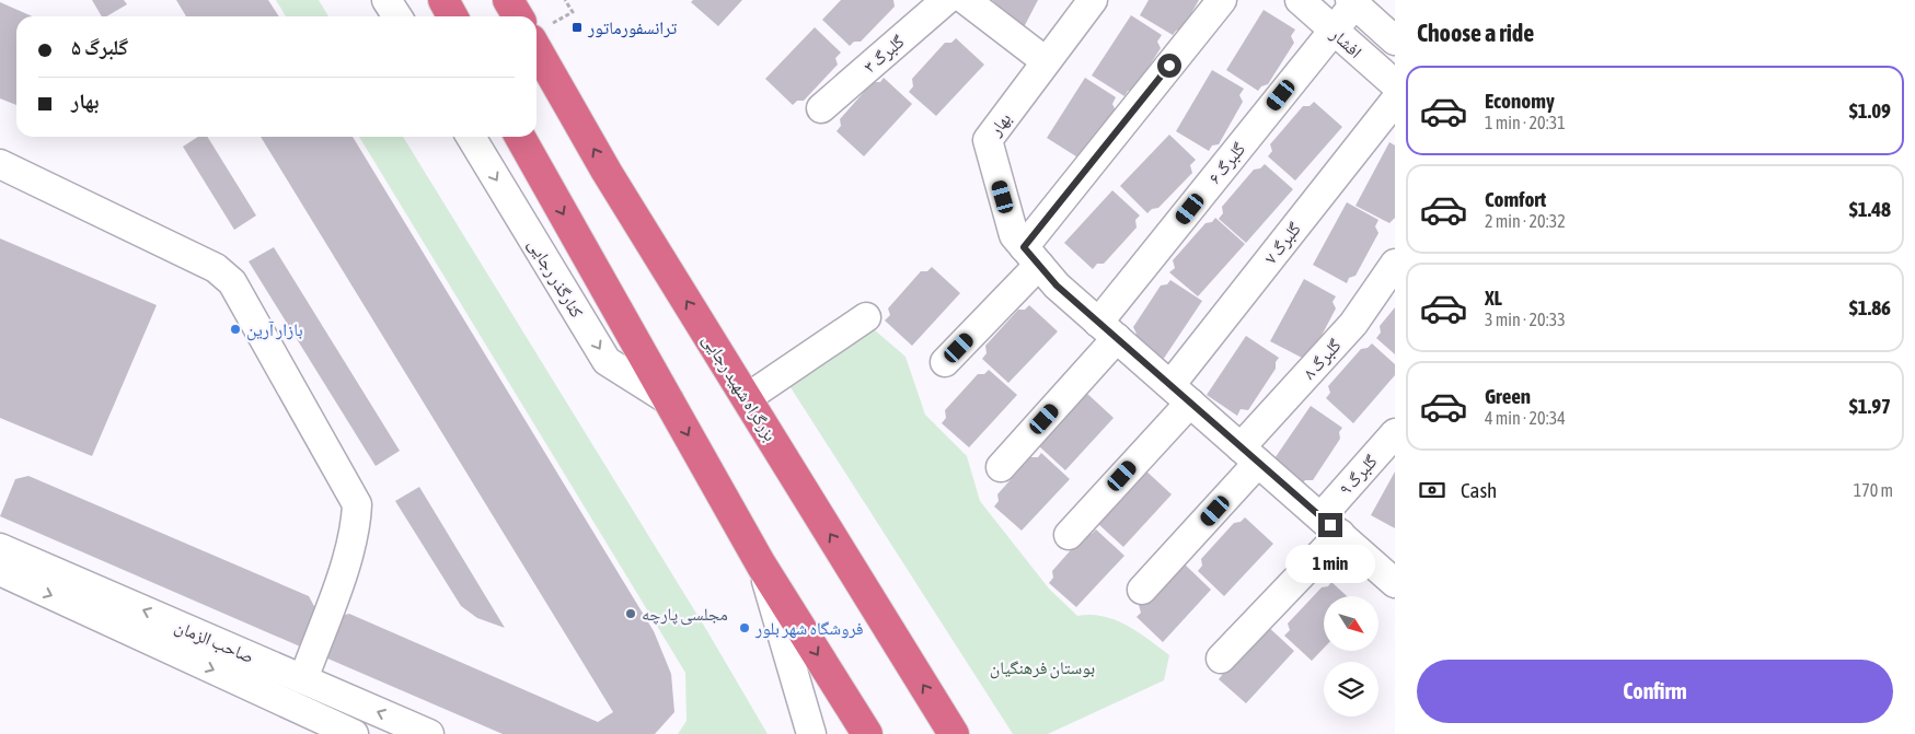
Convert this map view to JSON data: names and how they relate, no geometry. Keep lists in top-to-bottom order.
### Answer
{
  "streets": {
    "highway": ["بزرگراه شهید رجایی"],
    "street": [
      "افشار",
      "گلبرگ ۳",
      "بهار",
      "گلبرگ ۶",
      "گلبرگ ۷",
      "کنارگذر رجایی",
      "گلبرگ ۸",
      "گلبرگ ۹",
      "صاحب الزمان"
    ]
  },
  "crossings": [
    ["افشار", "گلبرگ ۶"],
    ["بهار", "گلبرگ ۶"],
    ["بهار", "گلبرگ ۷"],
    ["بهار", "گلبرگ ۸"],
    ["بهار", "گلبرگ ۹"]
  ],
  "one_way": ["کنارگذر رجایی"],
  "parks": ["بوستان فرهنگیان"],
  "places": {
    "transit": ["ترانسفورماتور"],
    "other": ["بازار آرین", "مجلسی پارچه", "فروشگاه شهر بلور"]
  },
  "north": "bottom right",
  "page": {
    "heading": "Choose a ride",
    "banner": ["گلبرگ ۵", "بهار"],
    "list": [
      {
        "name": "Economy",
        "note": "1 min · 20:31",
        "value": "$1.09"
      },
      {
        "name": "Comfort",
        "note": "2 min · 20:32",
        "value": "$1.48"
      },
      {
        "name": "XL",
        "note": "3 min · 20:33",
        "value": "$1.86"
      },
      {
        "name": "Green",
        "note": "4 min · 20:34",
        "value": "$1.97"
      }
    ],
    "pay": ["Cash", "170 m"],
    "bubble": "1 min",
    "buttons": "Confirm"
  }
}
